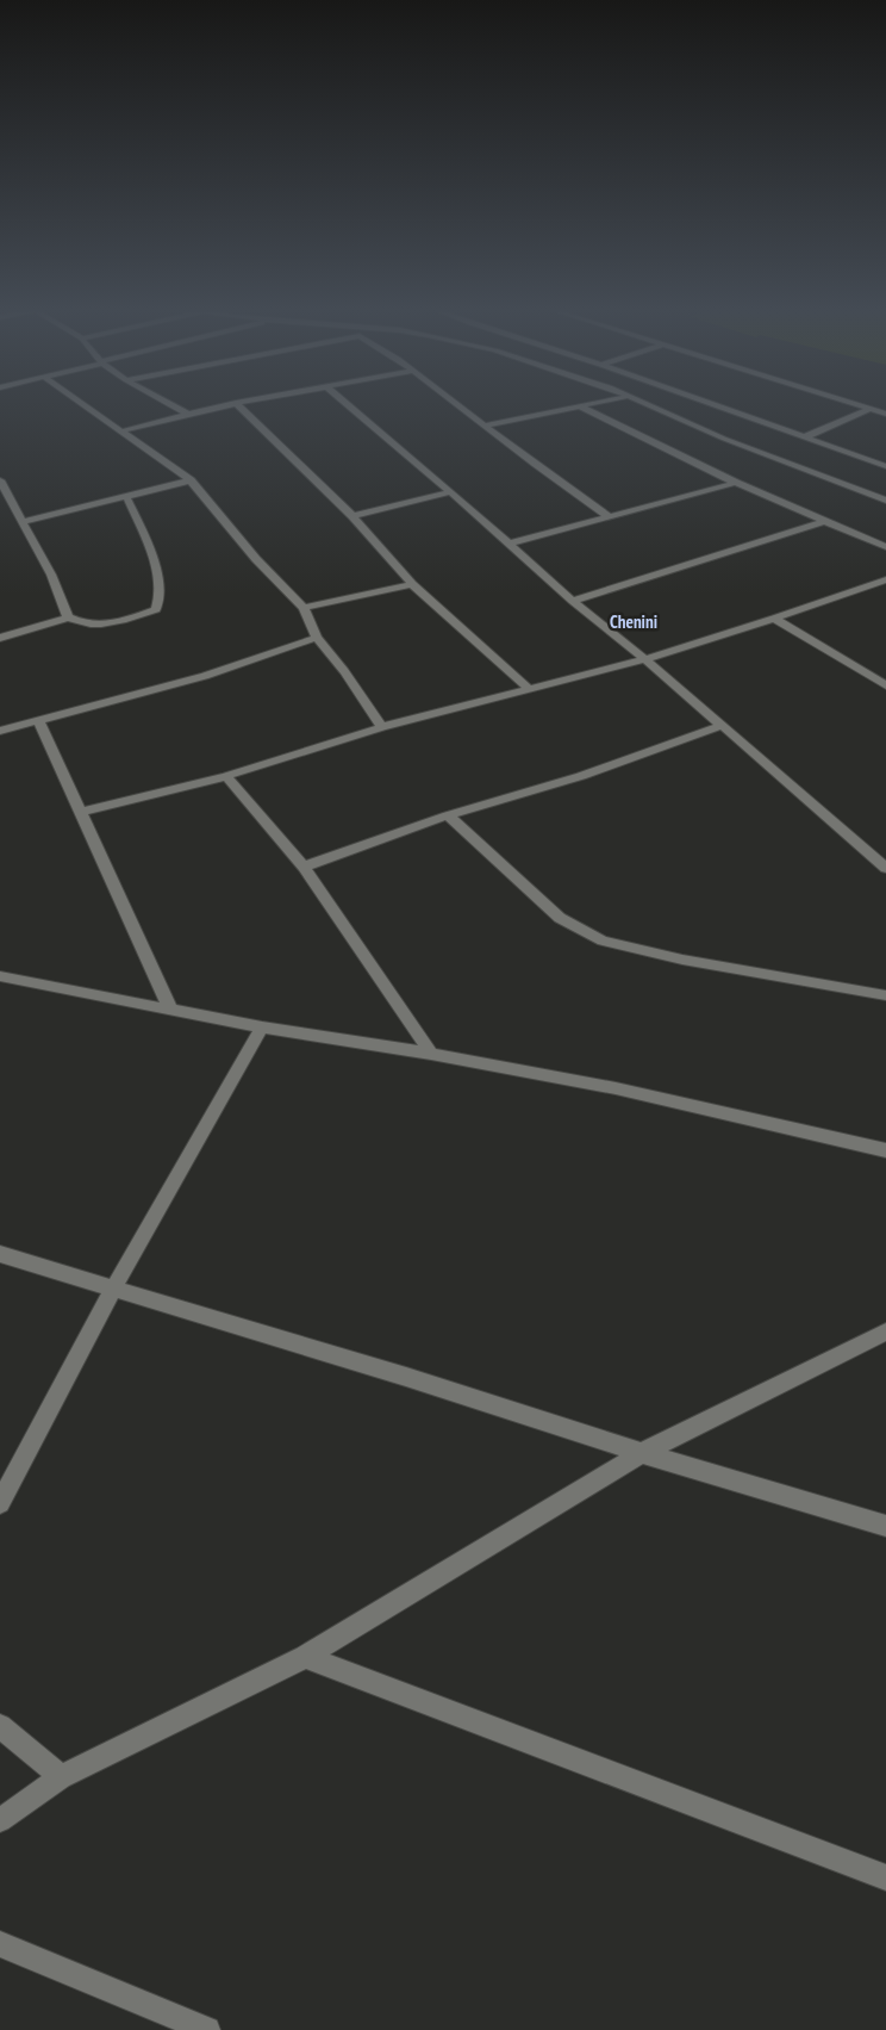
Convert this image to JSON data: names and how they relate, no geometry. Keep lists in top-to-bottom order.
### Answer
{
  "districts": ["Chenini"]
}
